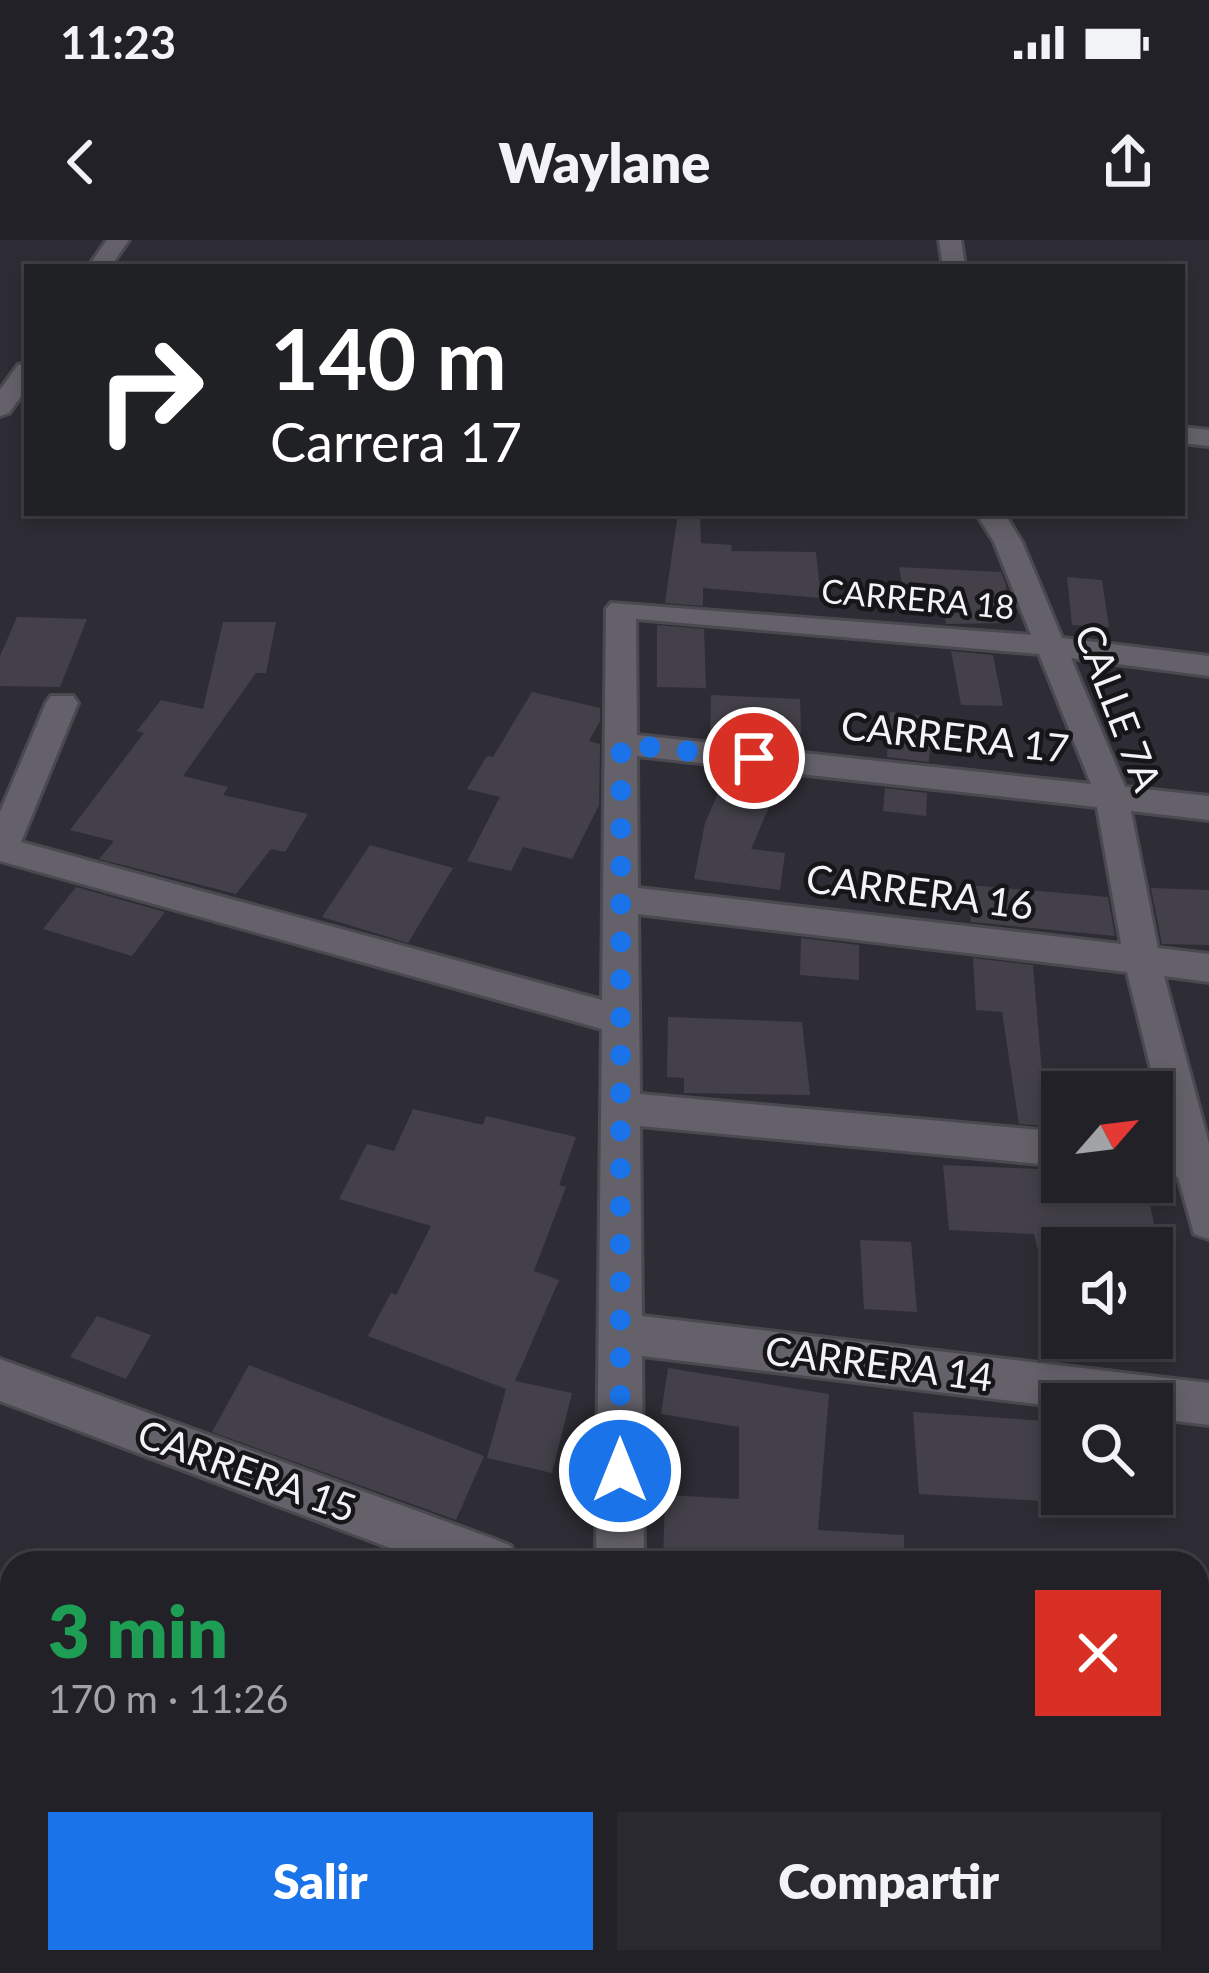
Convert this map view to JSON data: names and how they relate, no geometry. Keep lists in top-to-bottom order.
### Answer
{
  "streets": {
    "street": [
      "CARRERA 18",
      "CALLE 7A",
      "CARRERA 17",
      "CARRERA 16",
      "CARRERA 14",
      "CARRERA 15"
    ]
  },
  "crossings": [
    ["CARRERA 18", "CALLE 7A"],
    ["CARRERA 18", "CARRERA 17"],
    ["CALLE 7A", "CARRERA 17"],
    ["CALLE 7A", "CARRERA 16"]
  ],
  "north": "top right",
  "page": {
    "status": "11:23",
    "header": "Waylane",
    "turn": ["140 m", "Carrera 17"],
    "heading": ["3 min", "170 m · 11:26"],
    "buttons": ["Salir", "Compartir"]
  }
}
